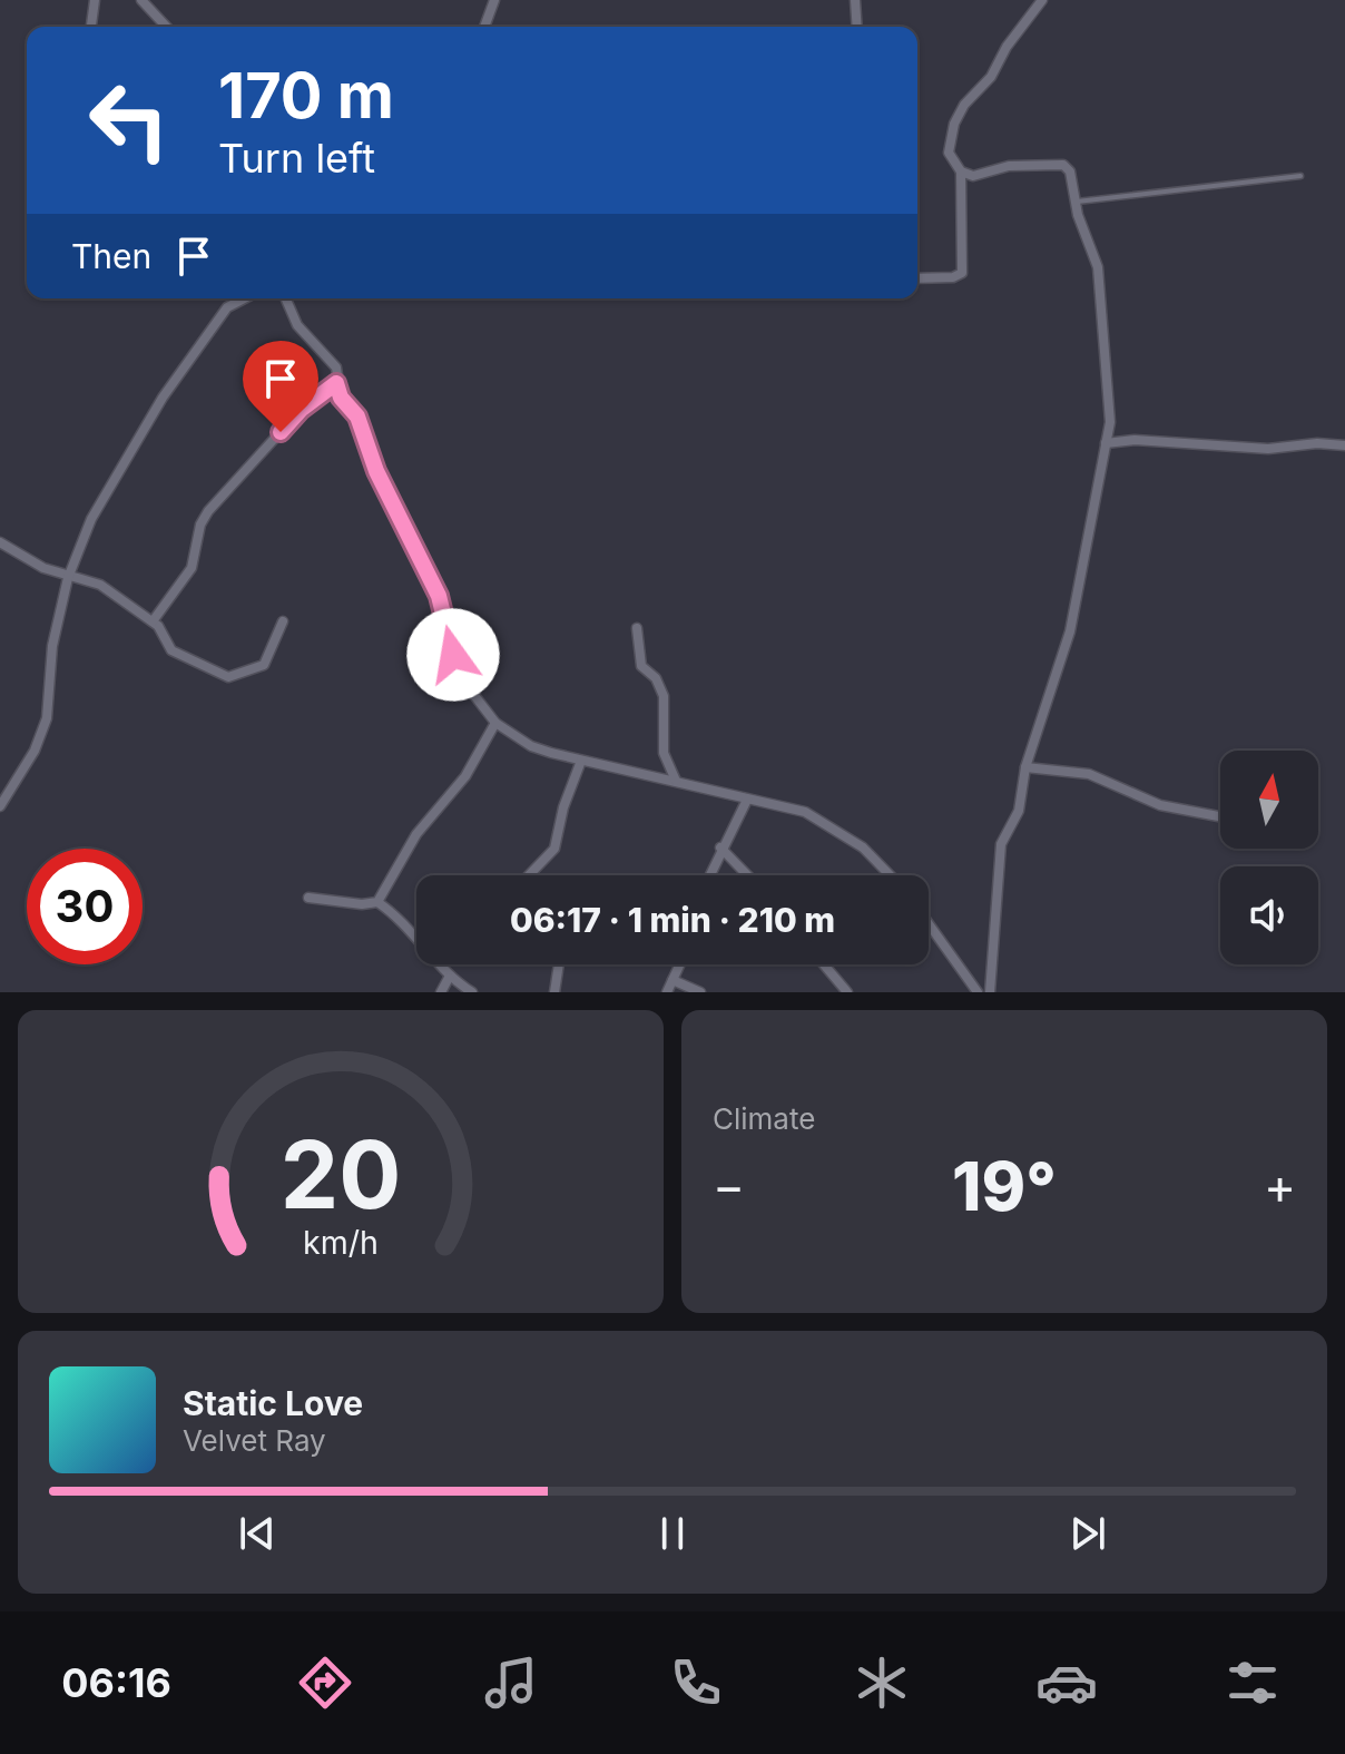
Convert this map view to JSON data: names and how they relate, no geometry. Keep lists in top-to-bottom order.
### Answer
{
  "north": "top",
  "page": {
    "turn": ["170 m", "Turn left"],
    "then": "Then",
    "limit": "30",
    "trip": "06:17 · 1 min · 210 m",
    "tile": "Climate",
    "heat": ["−", "19°", "+"],
    "song": ["Static Love", "Velvet Ray"],
    "tabs": "06:16",
    "gauge": ["20", "km/h"]
  }
}
